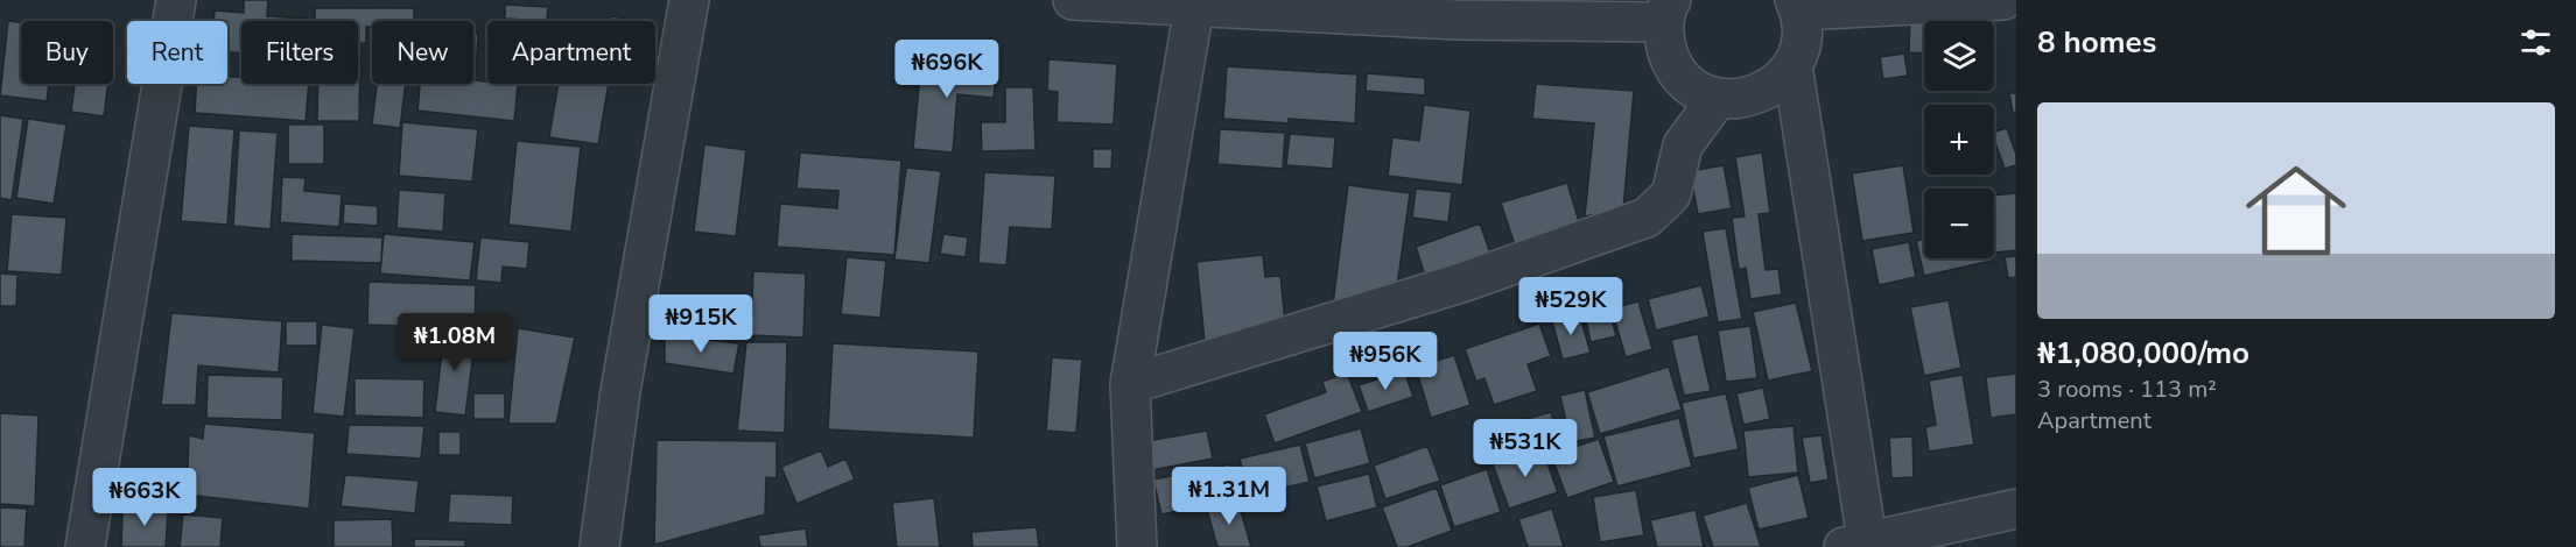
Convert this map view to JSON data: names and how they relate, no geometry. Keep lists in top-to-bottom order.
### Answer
{
  "page": {
    "heading": "8 homes",
    "map_buttons": ["+", "−"],
    "chip": [
      "Buy",
      "Rent",
      "Filters",
      "New",
      "Apartment"
    ],
    "price": [
      "₦696K",
      "₦529K",
      "₦915K",
      "₦1.08M",
      "₦956K",
      "₦531K",
      "₦1.31M",
      "₦663K"
    ],
    "list": [
      {
        "name": "₦1,080,000/mo",
        "note": "3 rooms · 113 m² · Apartment"
      }
    ]
  }
}
